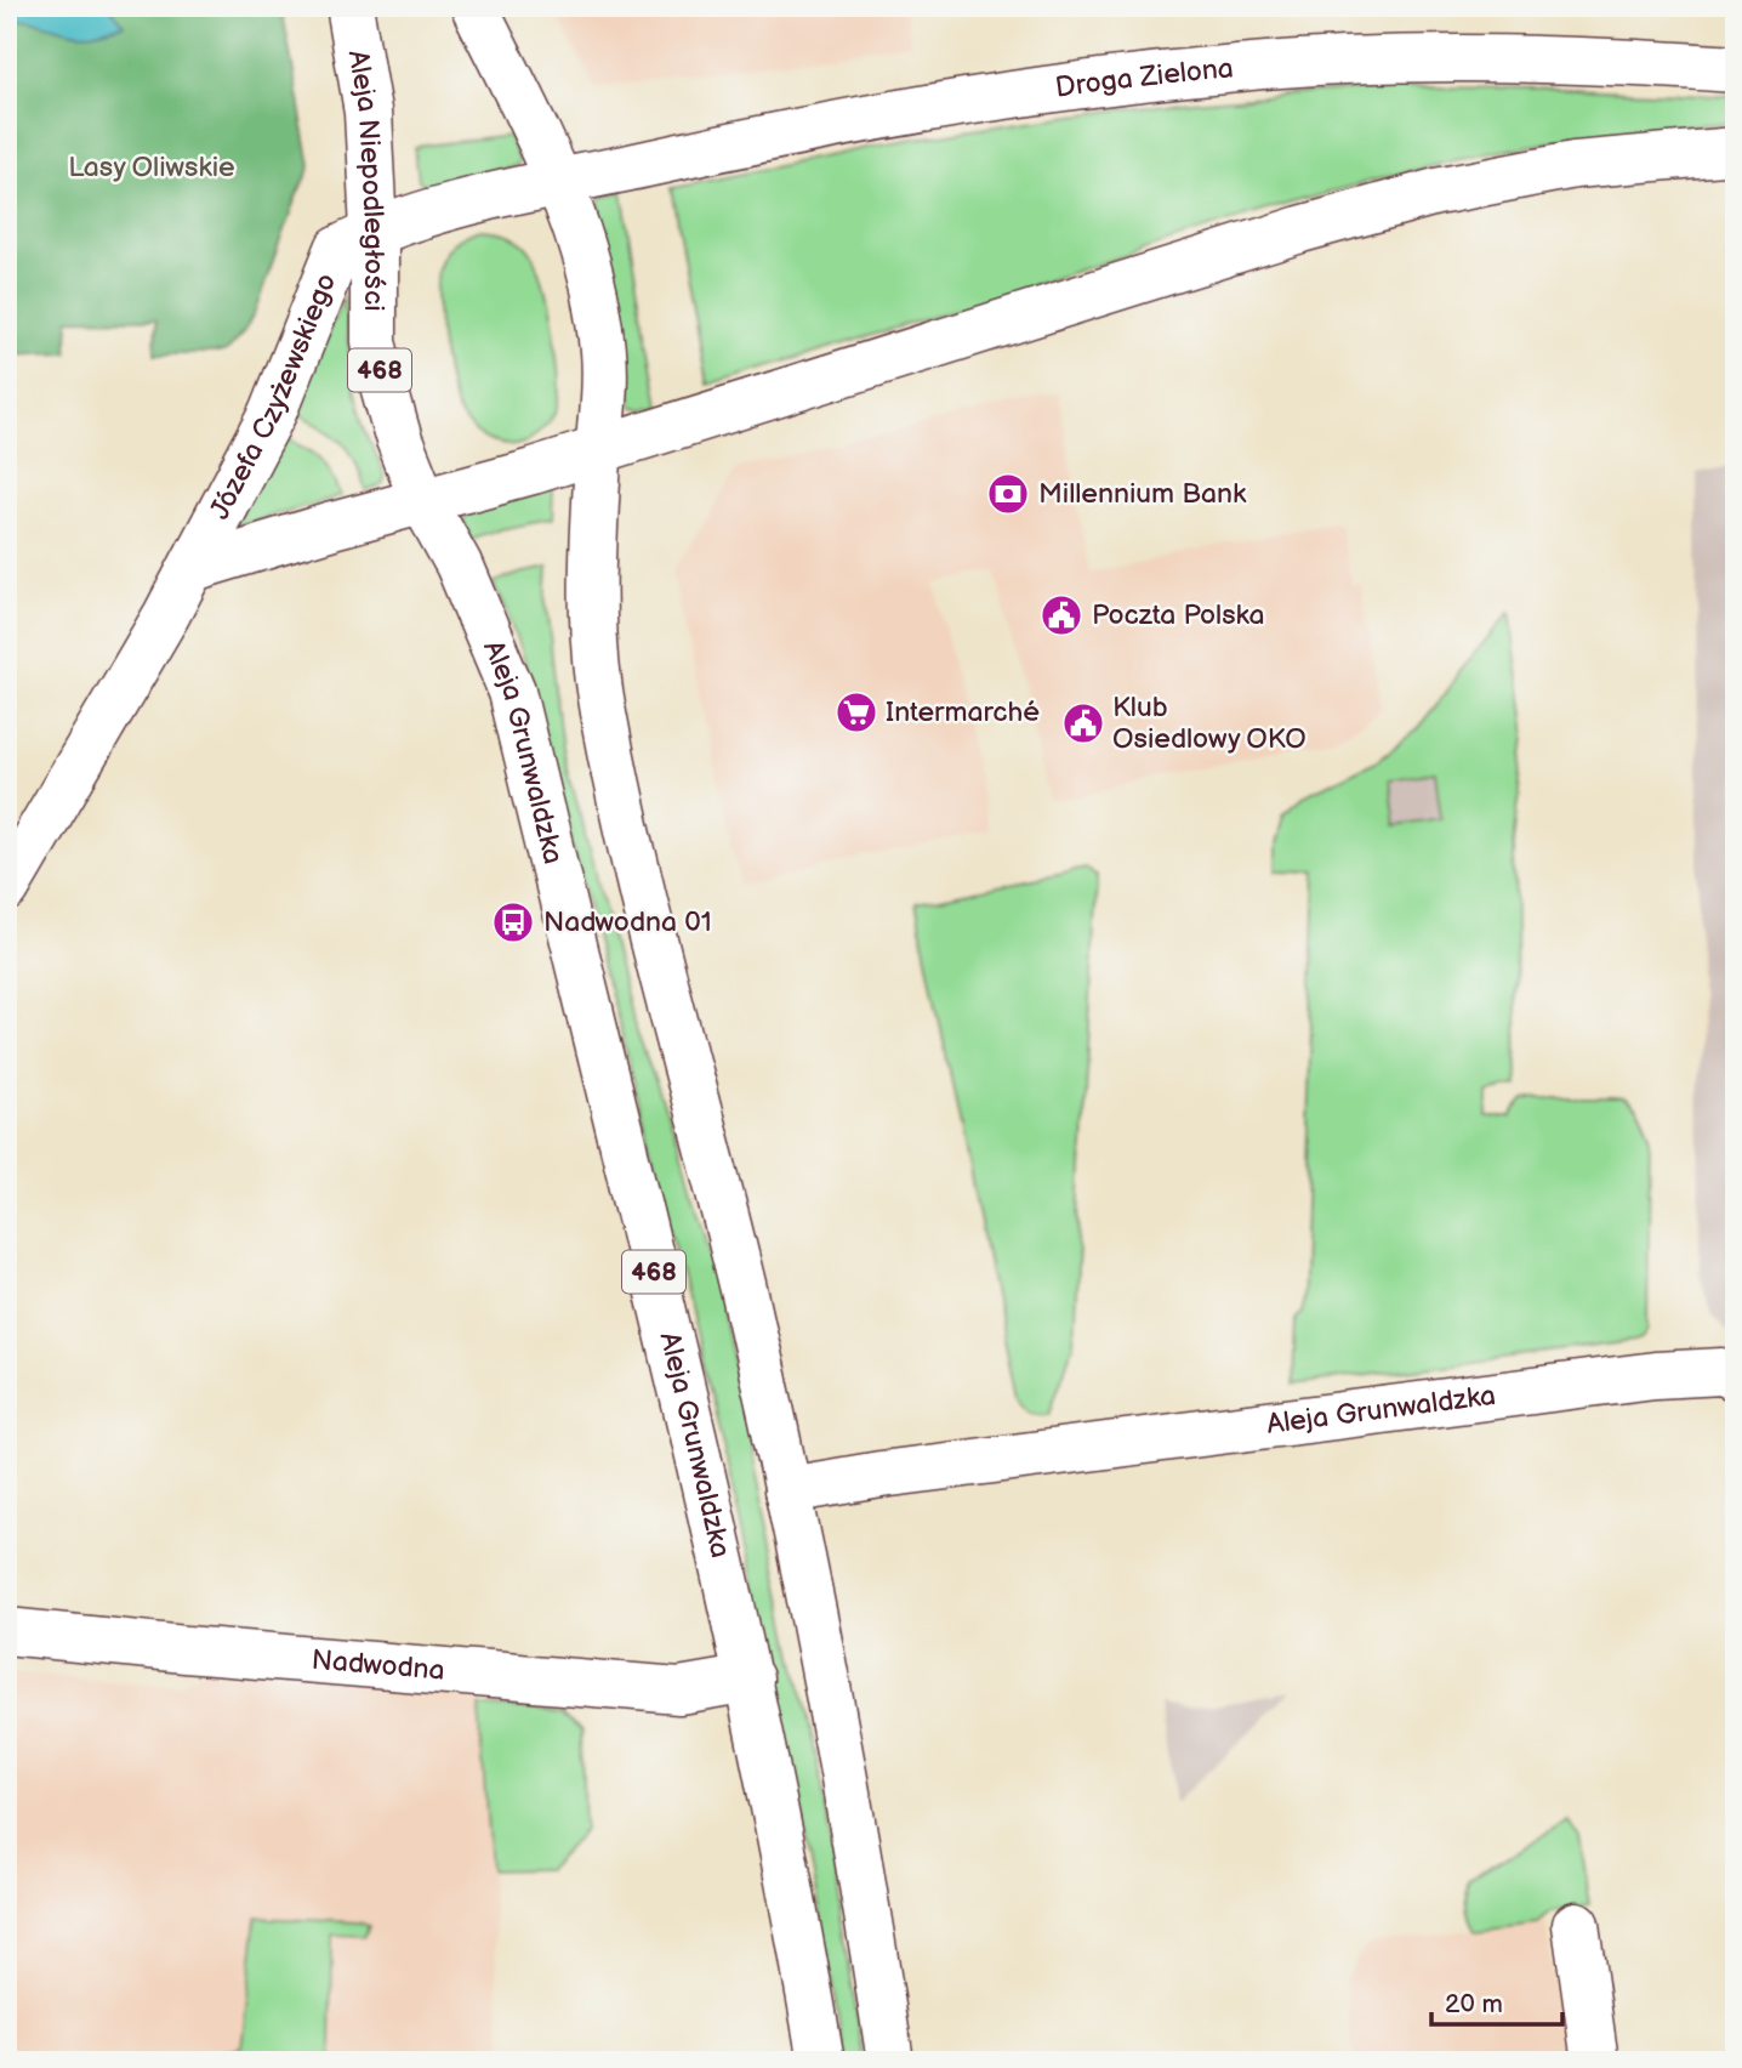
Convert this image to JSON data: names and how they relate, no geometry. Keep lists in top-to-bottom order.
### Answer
{
  "streets": {
    "street": [
      "Droga Zielona",
      "Aleja Niepodległości",
      "468",
      "Józefa Czyżewskiego",
      "Aleja Grunwaldzka",
      "Nadwodna"
    ]
  },
  "crossings": [
    ["Droga Zielona", "Józefa Czyżewskiego"],
    ["Aleja Niepodległości", "Józefa Czyżewskiego"],
    ["Aleja Niepodległości", "Aleja Grunwaldzka"],
    ["Józefa Czyżewskiego", "Aleja Grunwaldzka"],
    ["Aleja Grunwaldzka", "Nadwodna"]
  ],
  "parks": ["Lasy Oliwskie"],
  "places": {
    "bank": ["Millennium Bank"],
    "public building": ["Poczta Polska", "Klub Osiedlowy OKO"],
    "supermarket": ["Intermarché"],
    "bus stop": ["Nadwodna 01"]
  },
  "scale_bar": "20 m"
}
